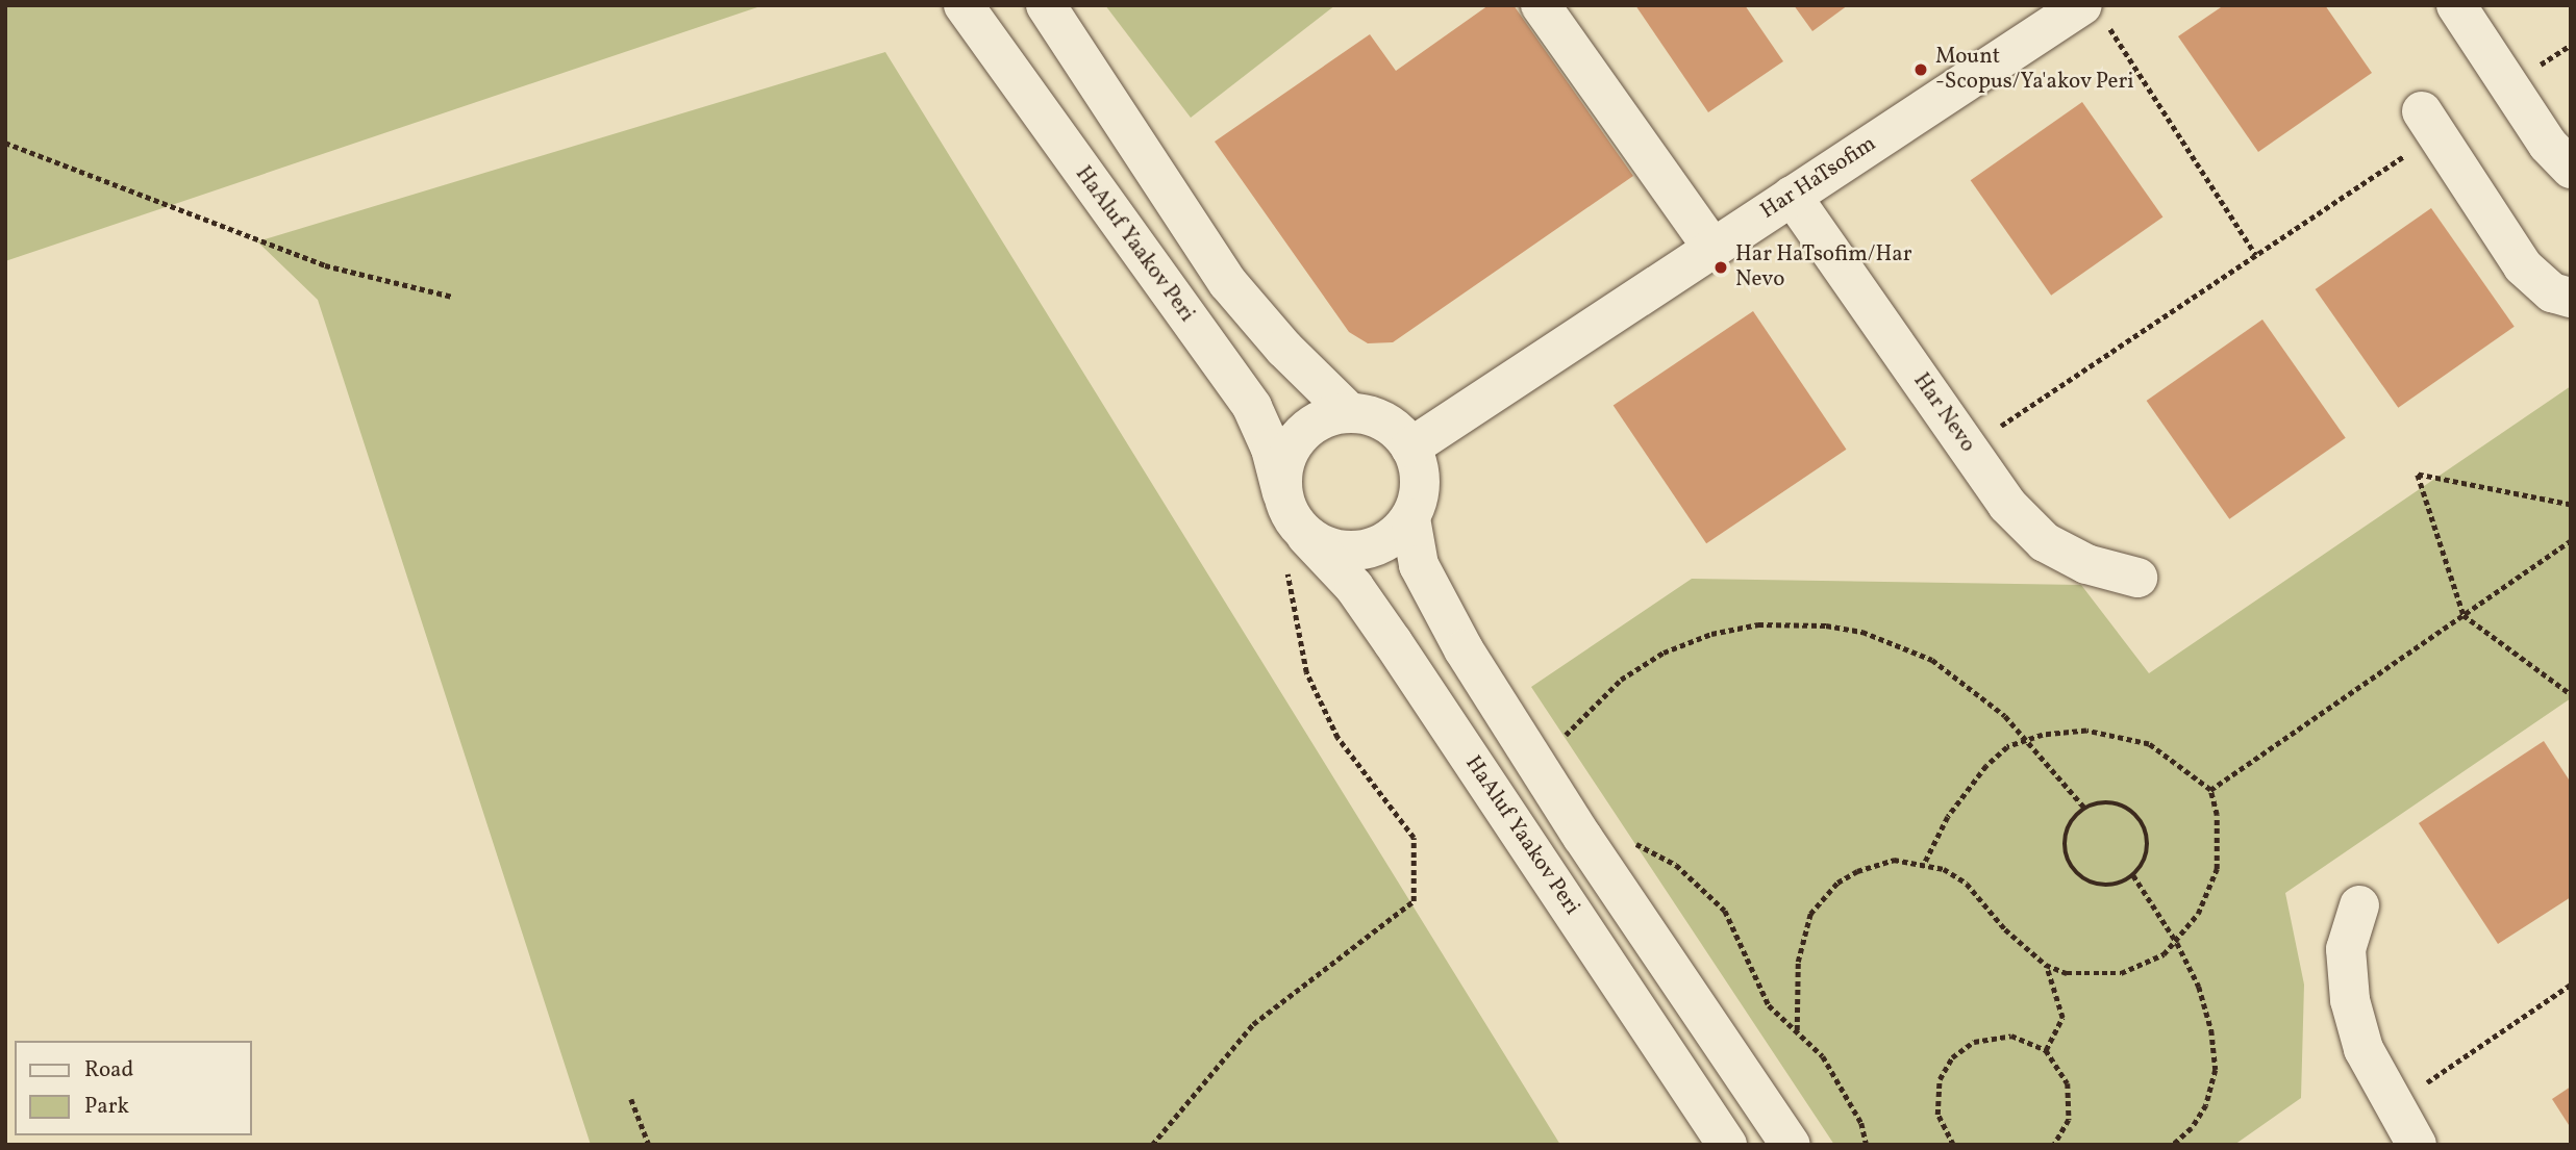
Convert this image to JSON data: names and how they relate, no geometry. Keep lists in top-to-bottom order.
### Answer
{
  "streets": {
    "street": ["Har HaTsofim", "HaAluf Yaakov Peri", "Har Nevo"]
  },
  "crossings": [
    ["Har HaTsofim", "HaAluf Yaakov Peri"],
    ["Har HaTsofim", "Har Nevo"]
  ],
  "places": ["Mount -Scopus/Ya'akov Peri", "Har HaTsofim/Har Nevo"],
  "legend": ["Road", "Park"]
}
